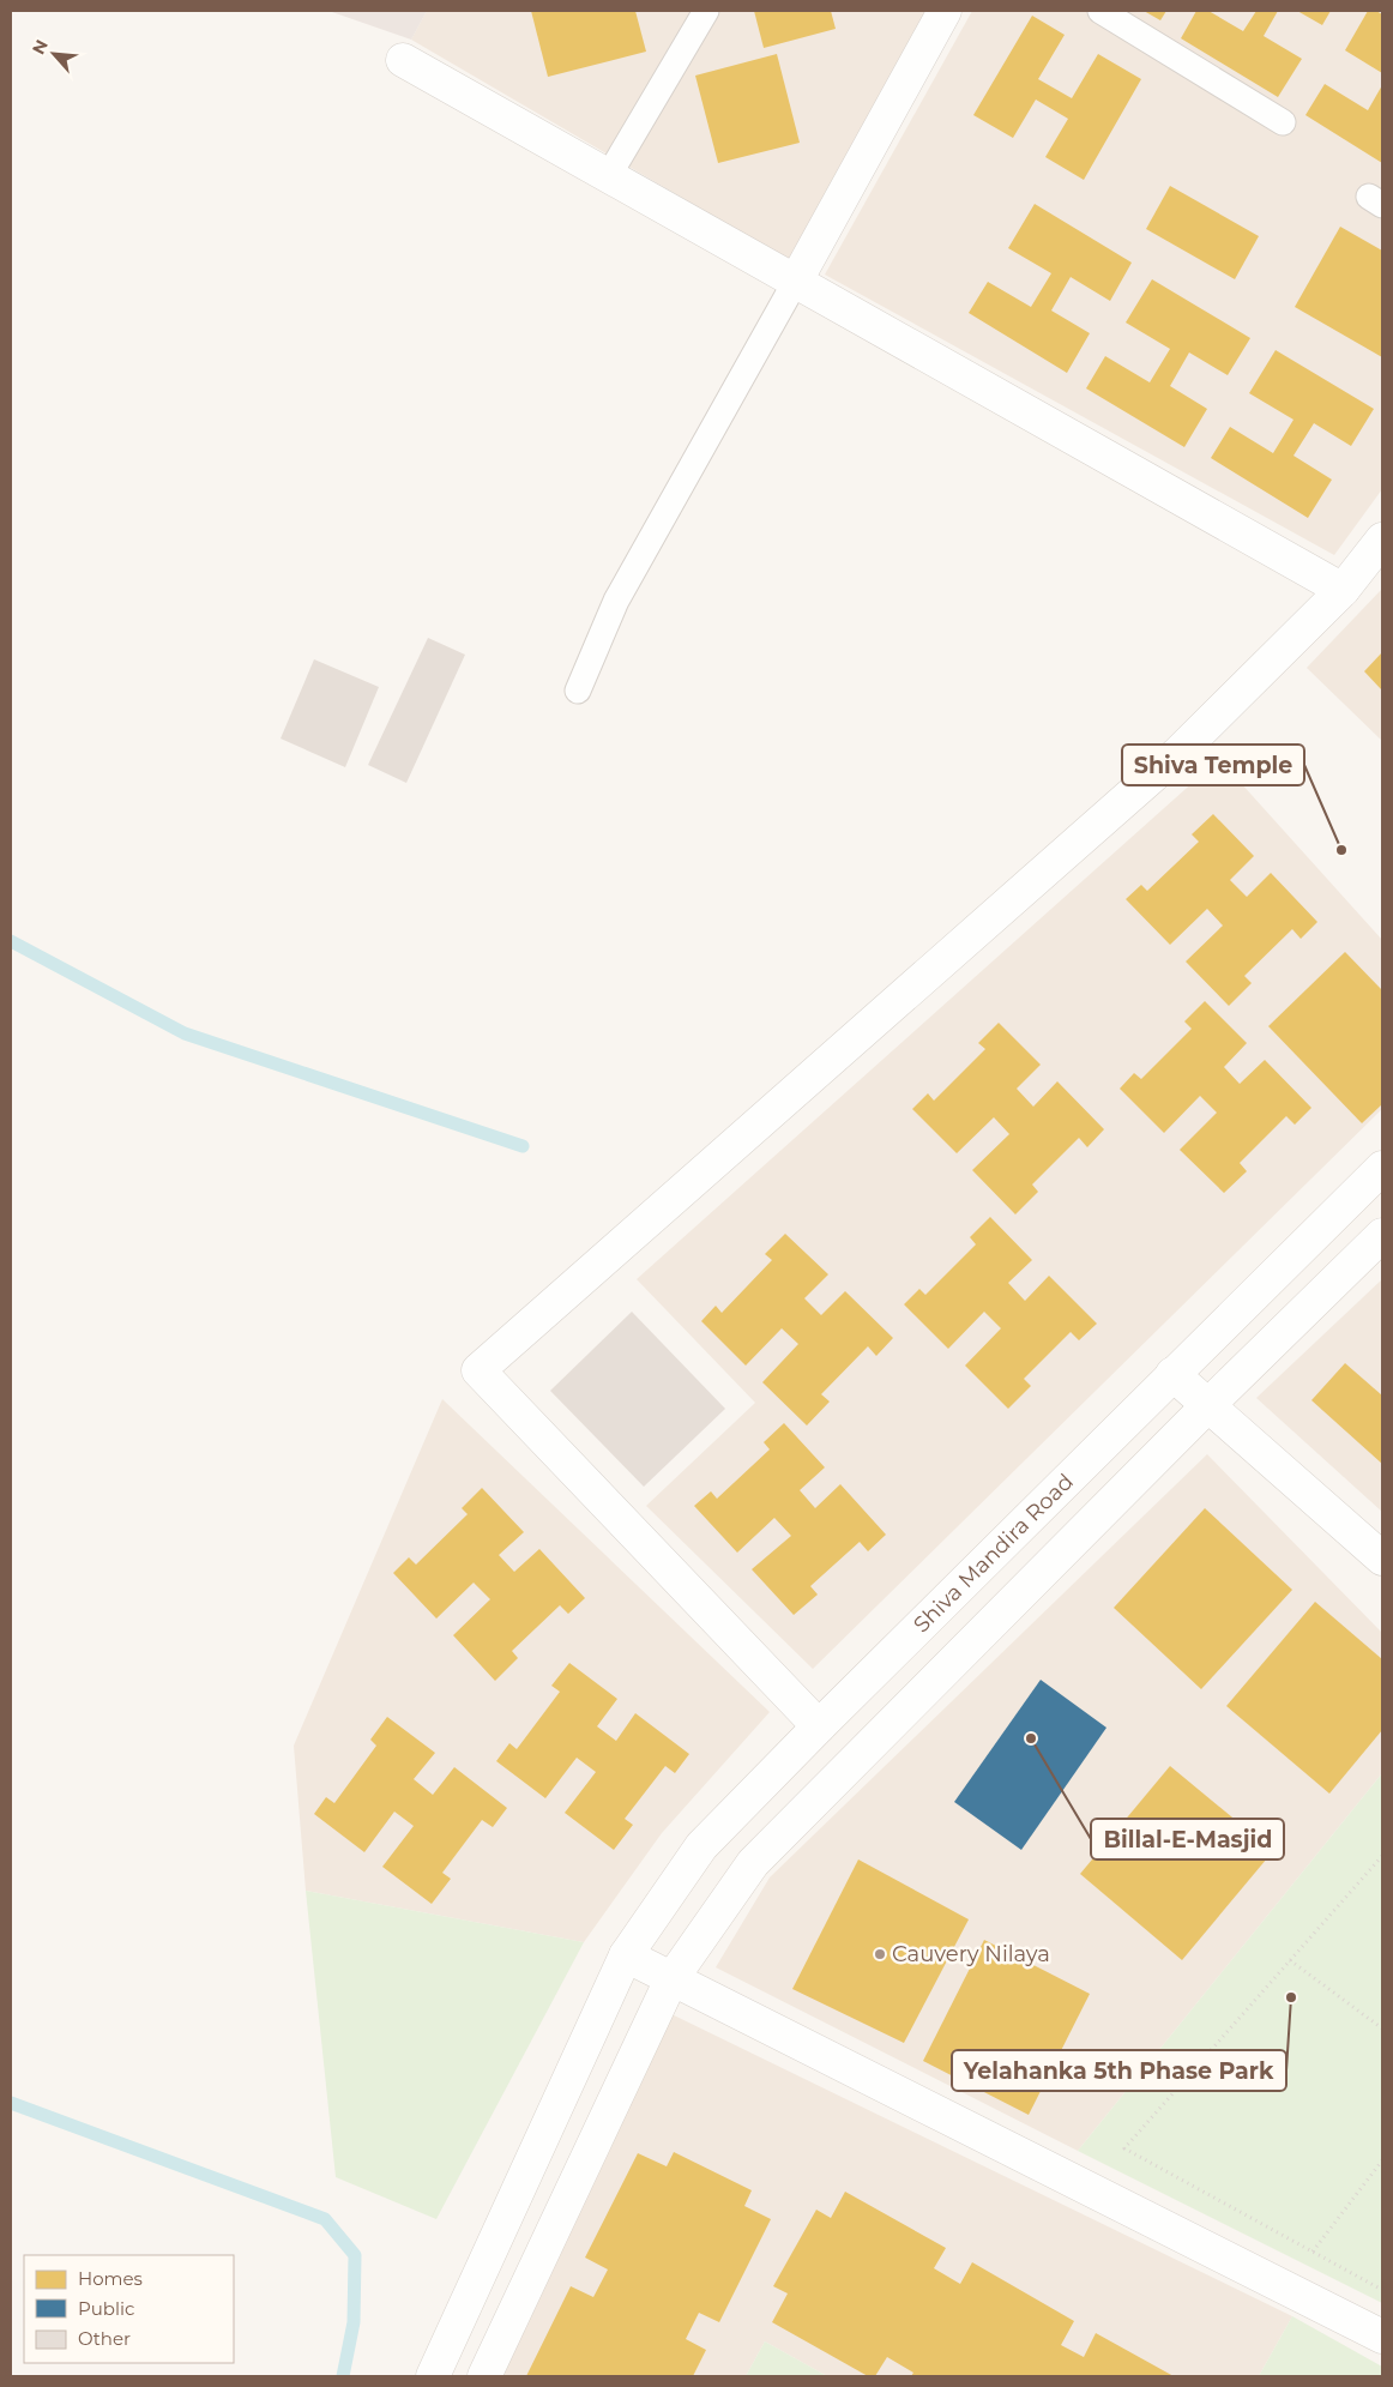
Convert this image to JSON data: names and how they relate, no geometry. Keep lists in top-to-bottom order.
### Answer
{
  "streets": {
    "street": ["Shiva Mandira Road"]
  },
  "places": [
    "Shiva Temple",
    "Billal-E-Masjid",
    "Cauvery Nilaya",
    "Yelahanka 5th Phase Park"
  ],
  "legend": ["Homes", "Public", "Other"],
  "north": "top left"
}
